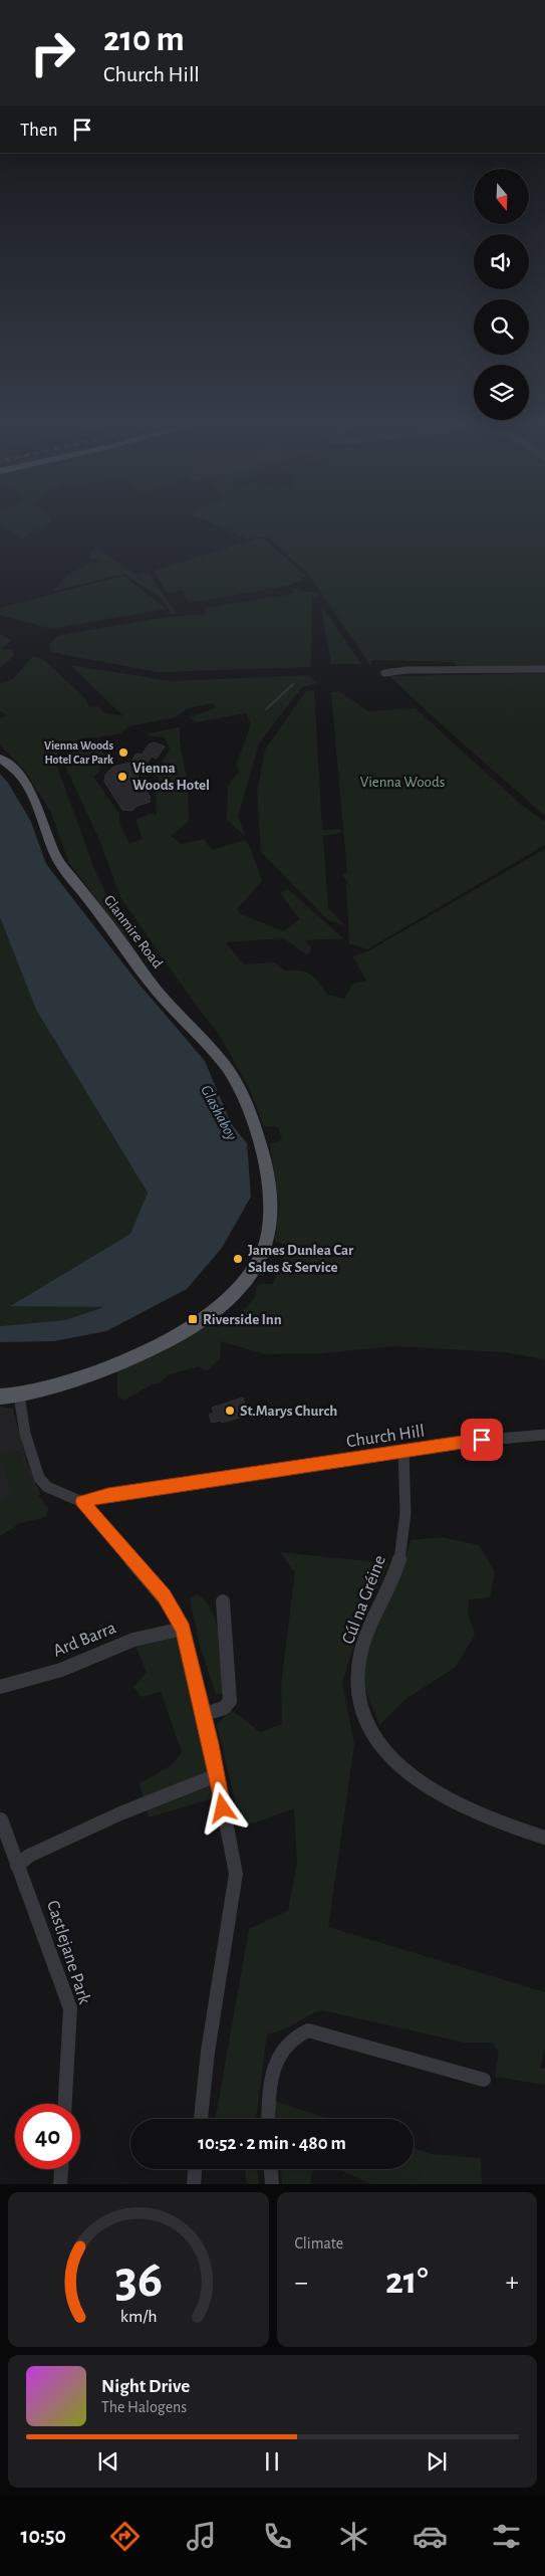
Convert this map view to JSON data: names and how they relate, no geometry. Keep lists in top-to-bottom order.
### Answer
{
  "streets": {
    "main road": ["Glanmire Road"],
    "street": [
      "Church Hill",
      "Cúl na Gréine",
      "Ard Barra",
      "Castlejane Park"
    ]
  },
  "crossings": [
    ["Church Hill", "Cúl na Gréine"]
  ],
  "water": ["Glashaboy"],
  "parks": ["Vienna Woods"],
  "places": {
    "other": [
      "Vienna Woods Hotel Car Park",
      "Vienna Woods Hotel",
      "James Dunlea Car Sales & Service",
      "St.Marys Church"
    ],
    "transit": ["Riverside Inn"]
  },
  "north": "bottom",
  "page": {
    "turn": ["210 m", "Church Hill"],
    "then": "Then",
    "limit": "40",
    "trip": "10:52 · 2 min · 480 m",
    "tile": "Climate",
    "heat": ["−", "21°", "+"],
    "song": ["Night Drive", "The Halogens"],
    "tabs": "10:50",
    "gauge": ["36", "km/h"]
  }
}
